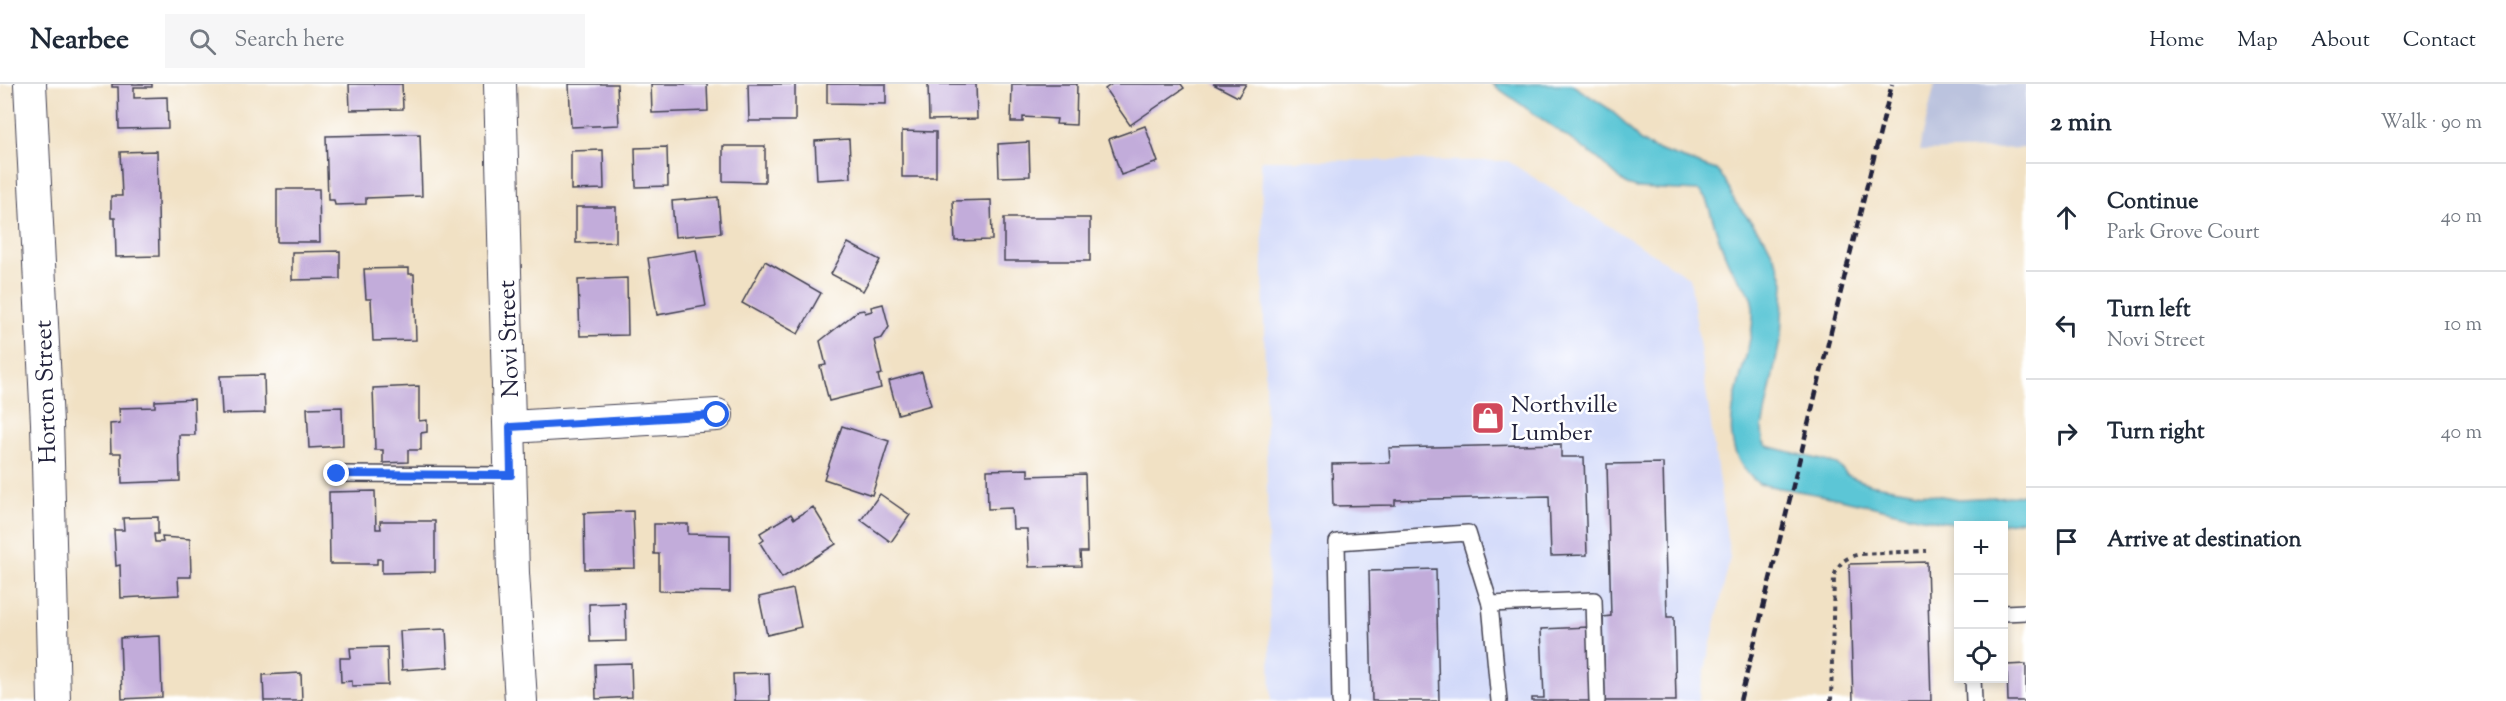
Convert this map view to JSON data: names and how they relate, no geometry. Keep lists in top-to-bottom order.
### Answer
{
  "streets": {
    "street": ["Novi Street", "Horton Street"]
  },
  "places": {
    "shop": ["Northville Lumber"]
  },
  "page": {
    "header": "Nearbee",
    "search": "Search here",
    "nav": [
      "Home",
      "Map",
      "About",
      "Contact"
    ],
    "heading": ["2 min", "Walk · 90 m"],
    "list": [
      ["Continue", "Park Grove Court", "40 m"],
      ["Turn left", "Novi Street", "10 m"],
      ["Turn right", "40 m"],
      "Arrive at destination"
    ],
    "map_buttons": ["+", "−"]
  }
}
